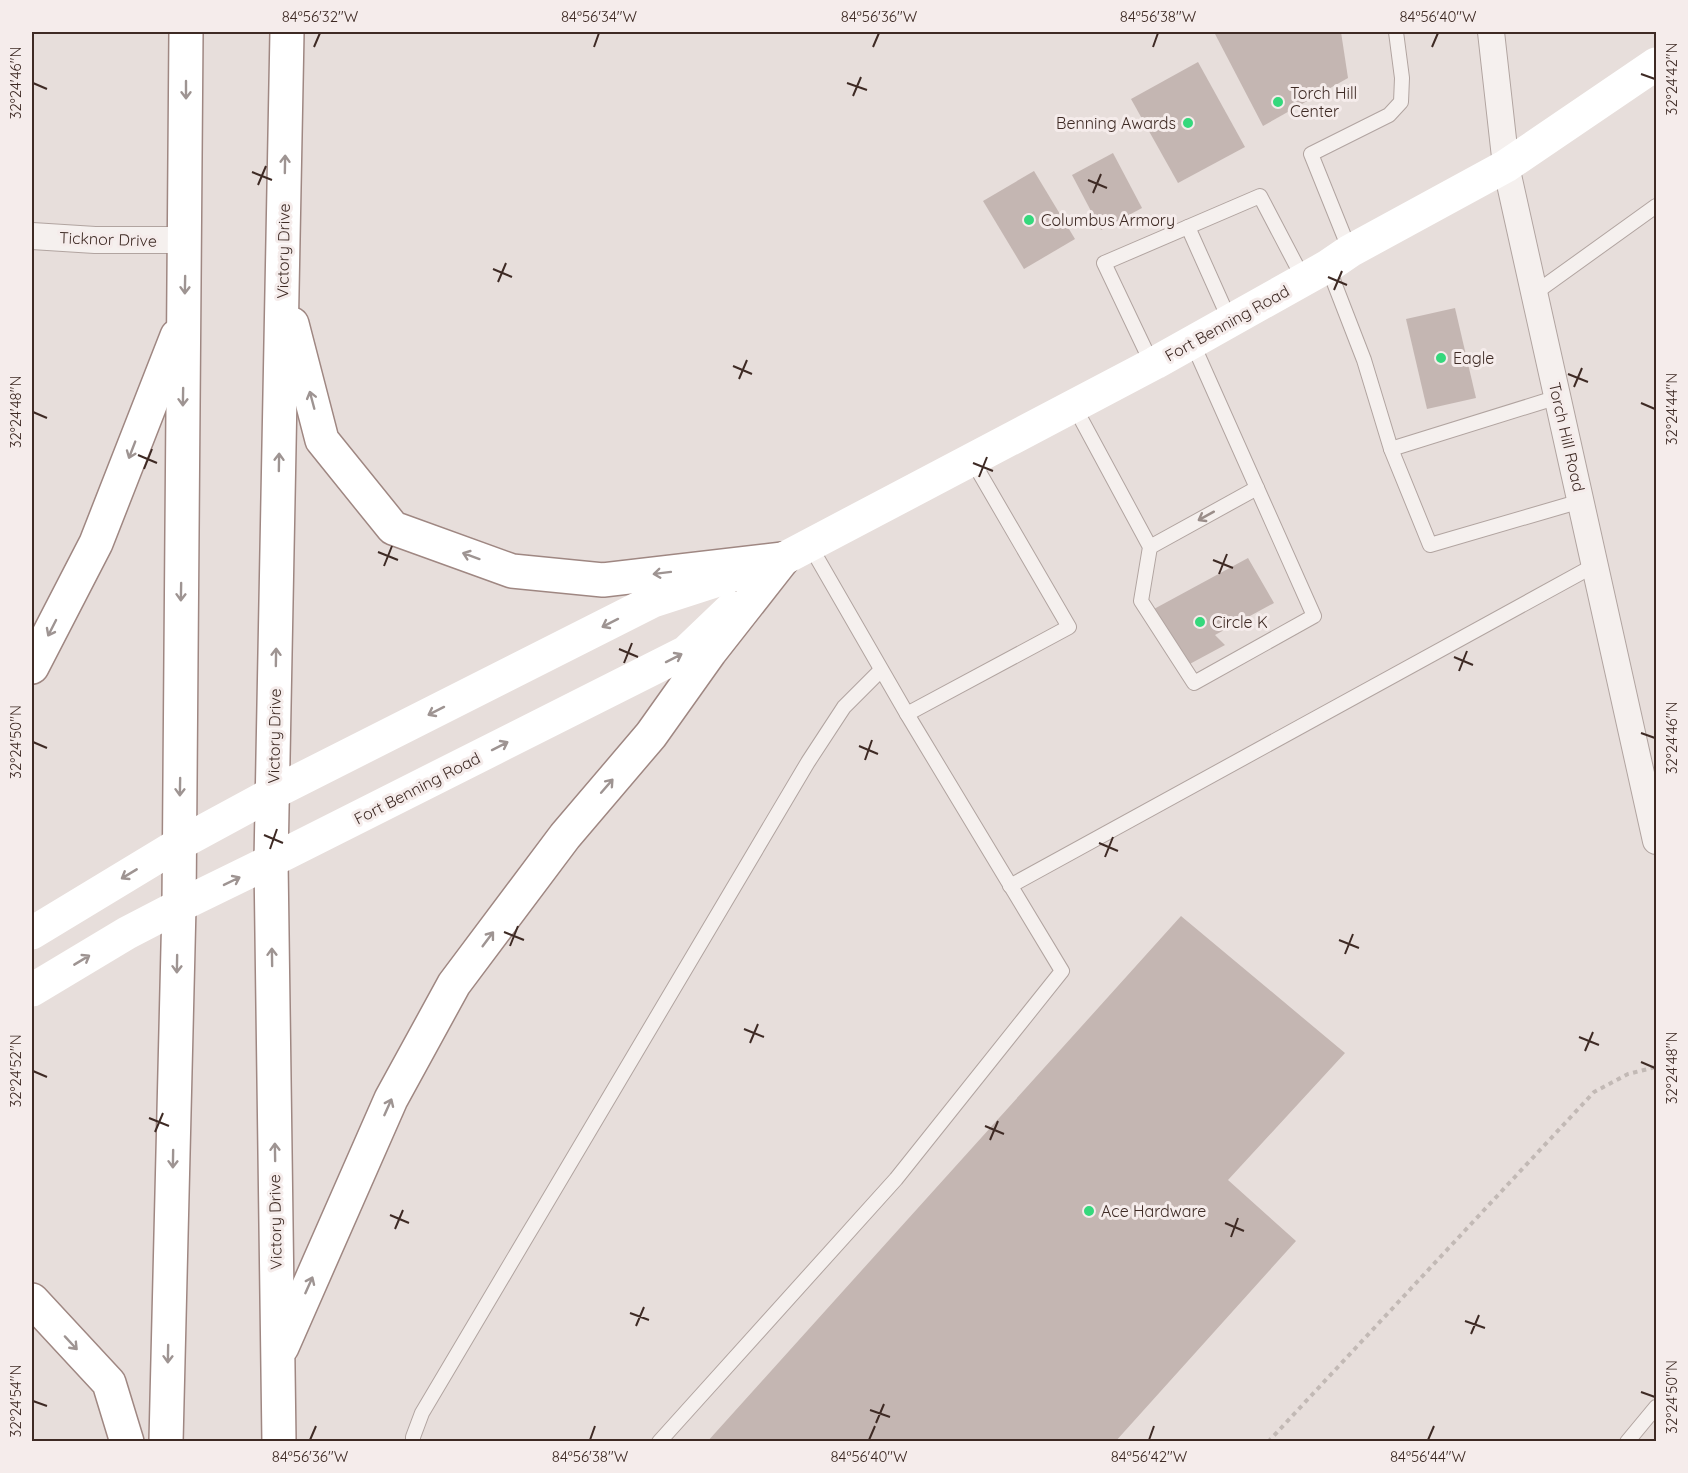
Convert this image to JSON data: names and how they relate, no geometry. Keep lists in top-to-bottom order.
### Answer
{
  "streets": {
    "main road": ["Victory Drive", "Fort Benning Road"],
    "street": ["Ticknor Drive", "Torch Hill Road"]
  },
  "crossings": [
    ["Victory Drive", "Fort Benning Road"],
    ["Fort Benning Road", "Torch Hill Road"]
  ],
  "places": [
    "Torch Hill Center",
    "Benning Awards",
    "Columbus Armory",
    "Eagle",
    "Circle K",
    "Ace Hardware"
  ],
  "coordinates": [
    "84°56'32\"W",
    "84°56'34\"W",
    "84°56'36\"W",
    "84°56'38\"W",
    "84°56'40\"W",
    "32°24'42\"N",
    "32°24'46\"N",
    "32°24'44\"N",
    "32°24'48\"N",
    "32°24'50\"N",
    "32°24'52\"N",
    "32°24'54\"N",
    "84°56'42\"W",
    "84°56'44\"W"
  ]
}
